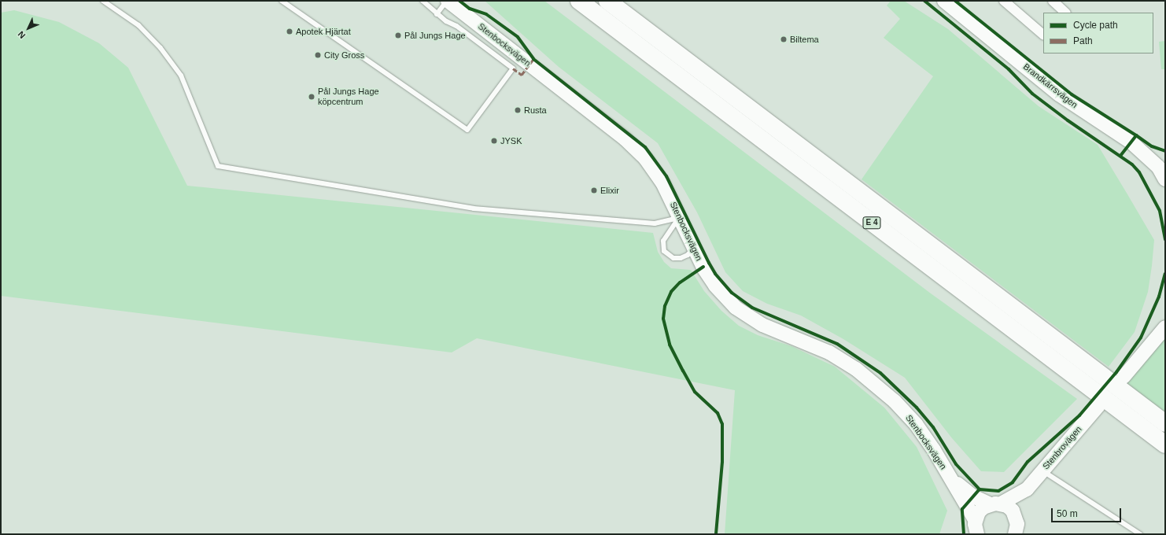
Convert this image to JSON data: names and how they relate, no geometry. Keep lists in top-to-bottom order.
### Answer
{
  "streets": {
    "highway": ["E 4"],
    "street": ["Stenbocksvägen", "Brandkärrsvägen", "Stenbrovägen"]
  },
  "crossings": [
    ["Stenbocksvägen", "Stenbrovägen"]
  ],
  "places": [
    "Apotek Hjärtat",
    "Pål Jungs Hage",
    "Biltema",
    "City Gross",
    "Pål Jungs Hage köpcentrum",
    "Rusta",
    "JYSK",
    "Elixir"
  ],
  "legend": ["Cycle path", "Path"],
  "scale_bar": "50 m",
  "north": "bottom left"
}
